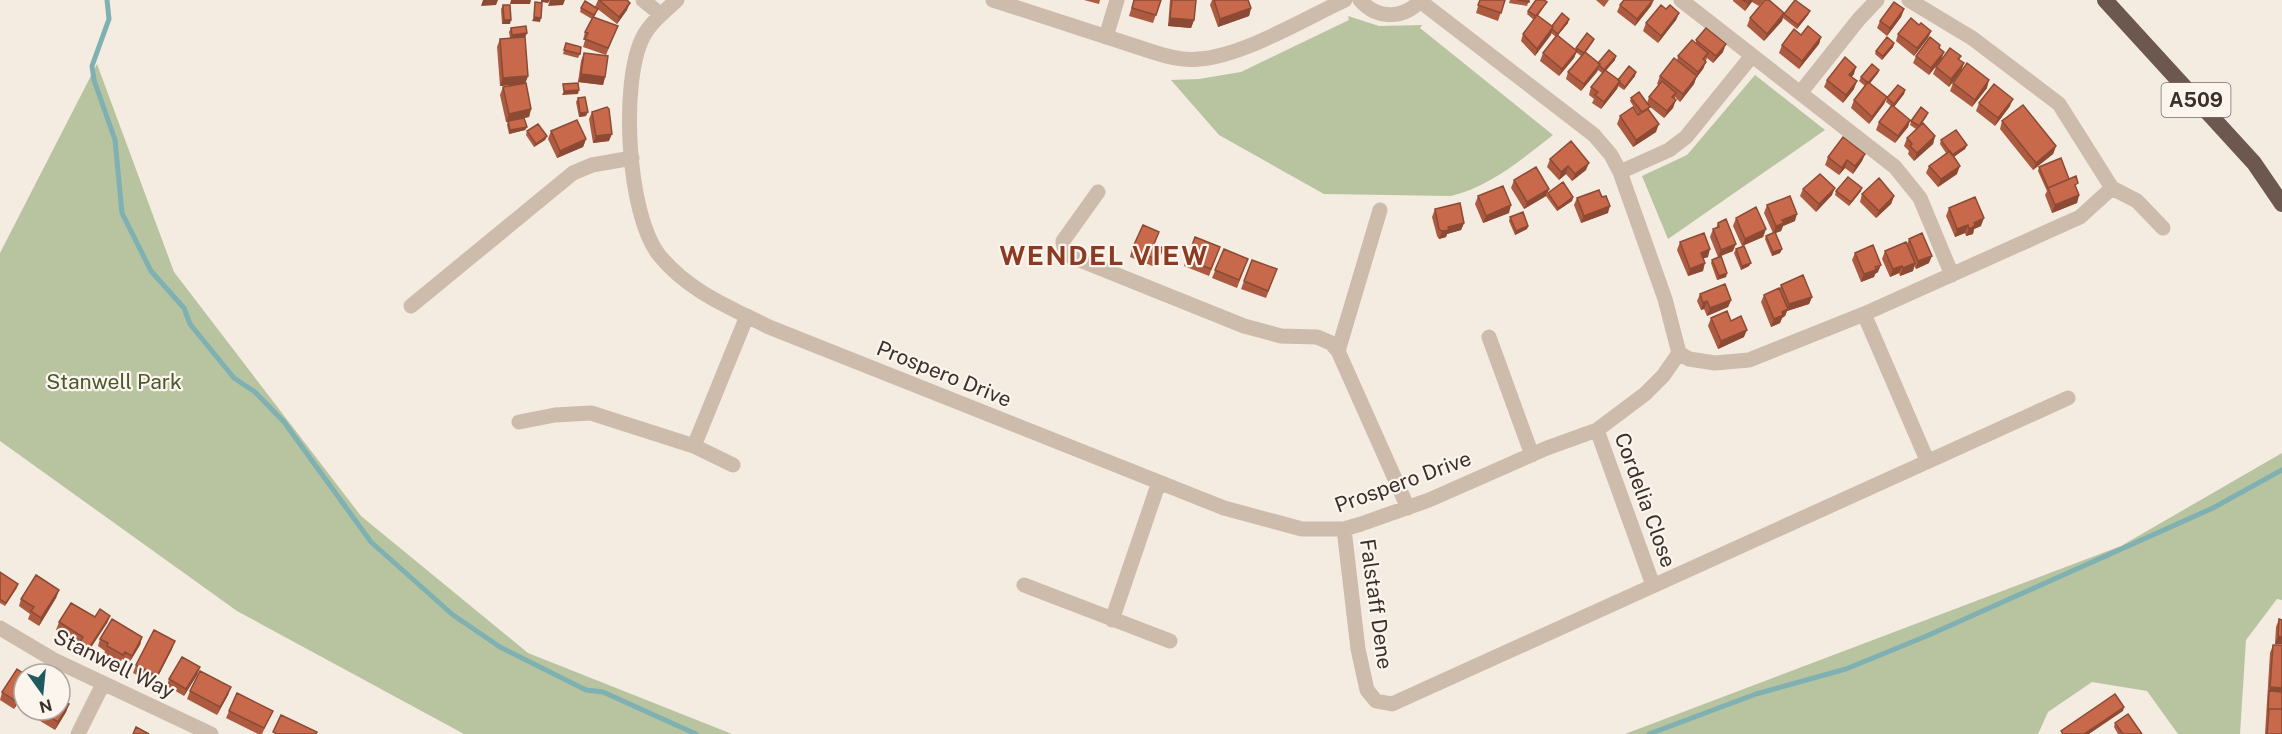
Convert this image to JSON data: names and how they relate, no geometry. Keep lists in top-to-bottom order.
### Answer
{
  "streets": {
    "highway": ["A509"],
    "street": [
      "Prospero Drive",
      "Cordelia Close",
      "Falstaff Dene",
      "Stanwell Way"
    ]
  },
  "crossings": [
    ["Prospero Drive", "Cordelia Close"],
    ["Prospero Drive", "Falstaff Dene"],
    ["Cordelia Close", "Falstaff Dene"]
  ],
  "districts": ["WENDEL VIEW"],
  "parks": ["Stanwell Park"],
  "north": "bottom"
}
